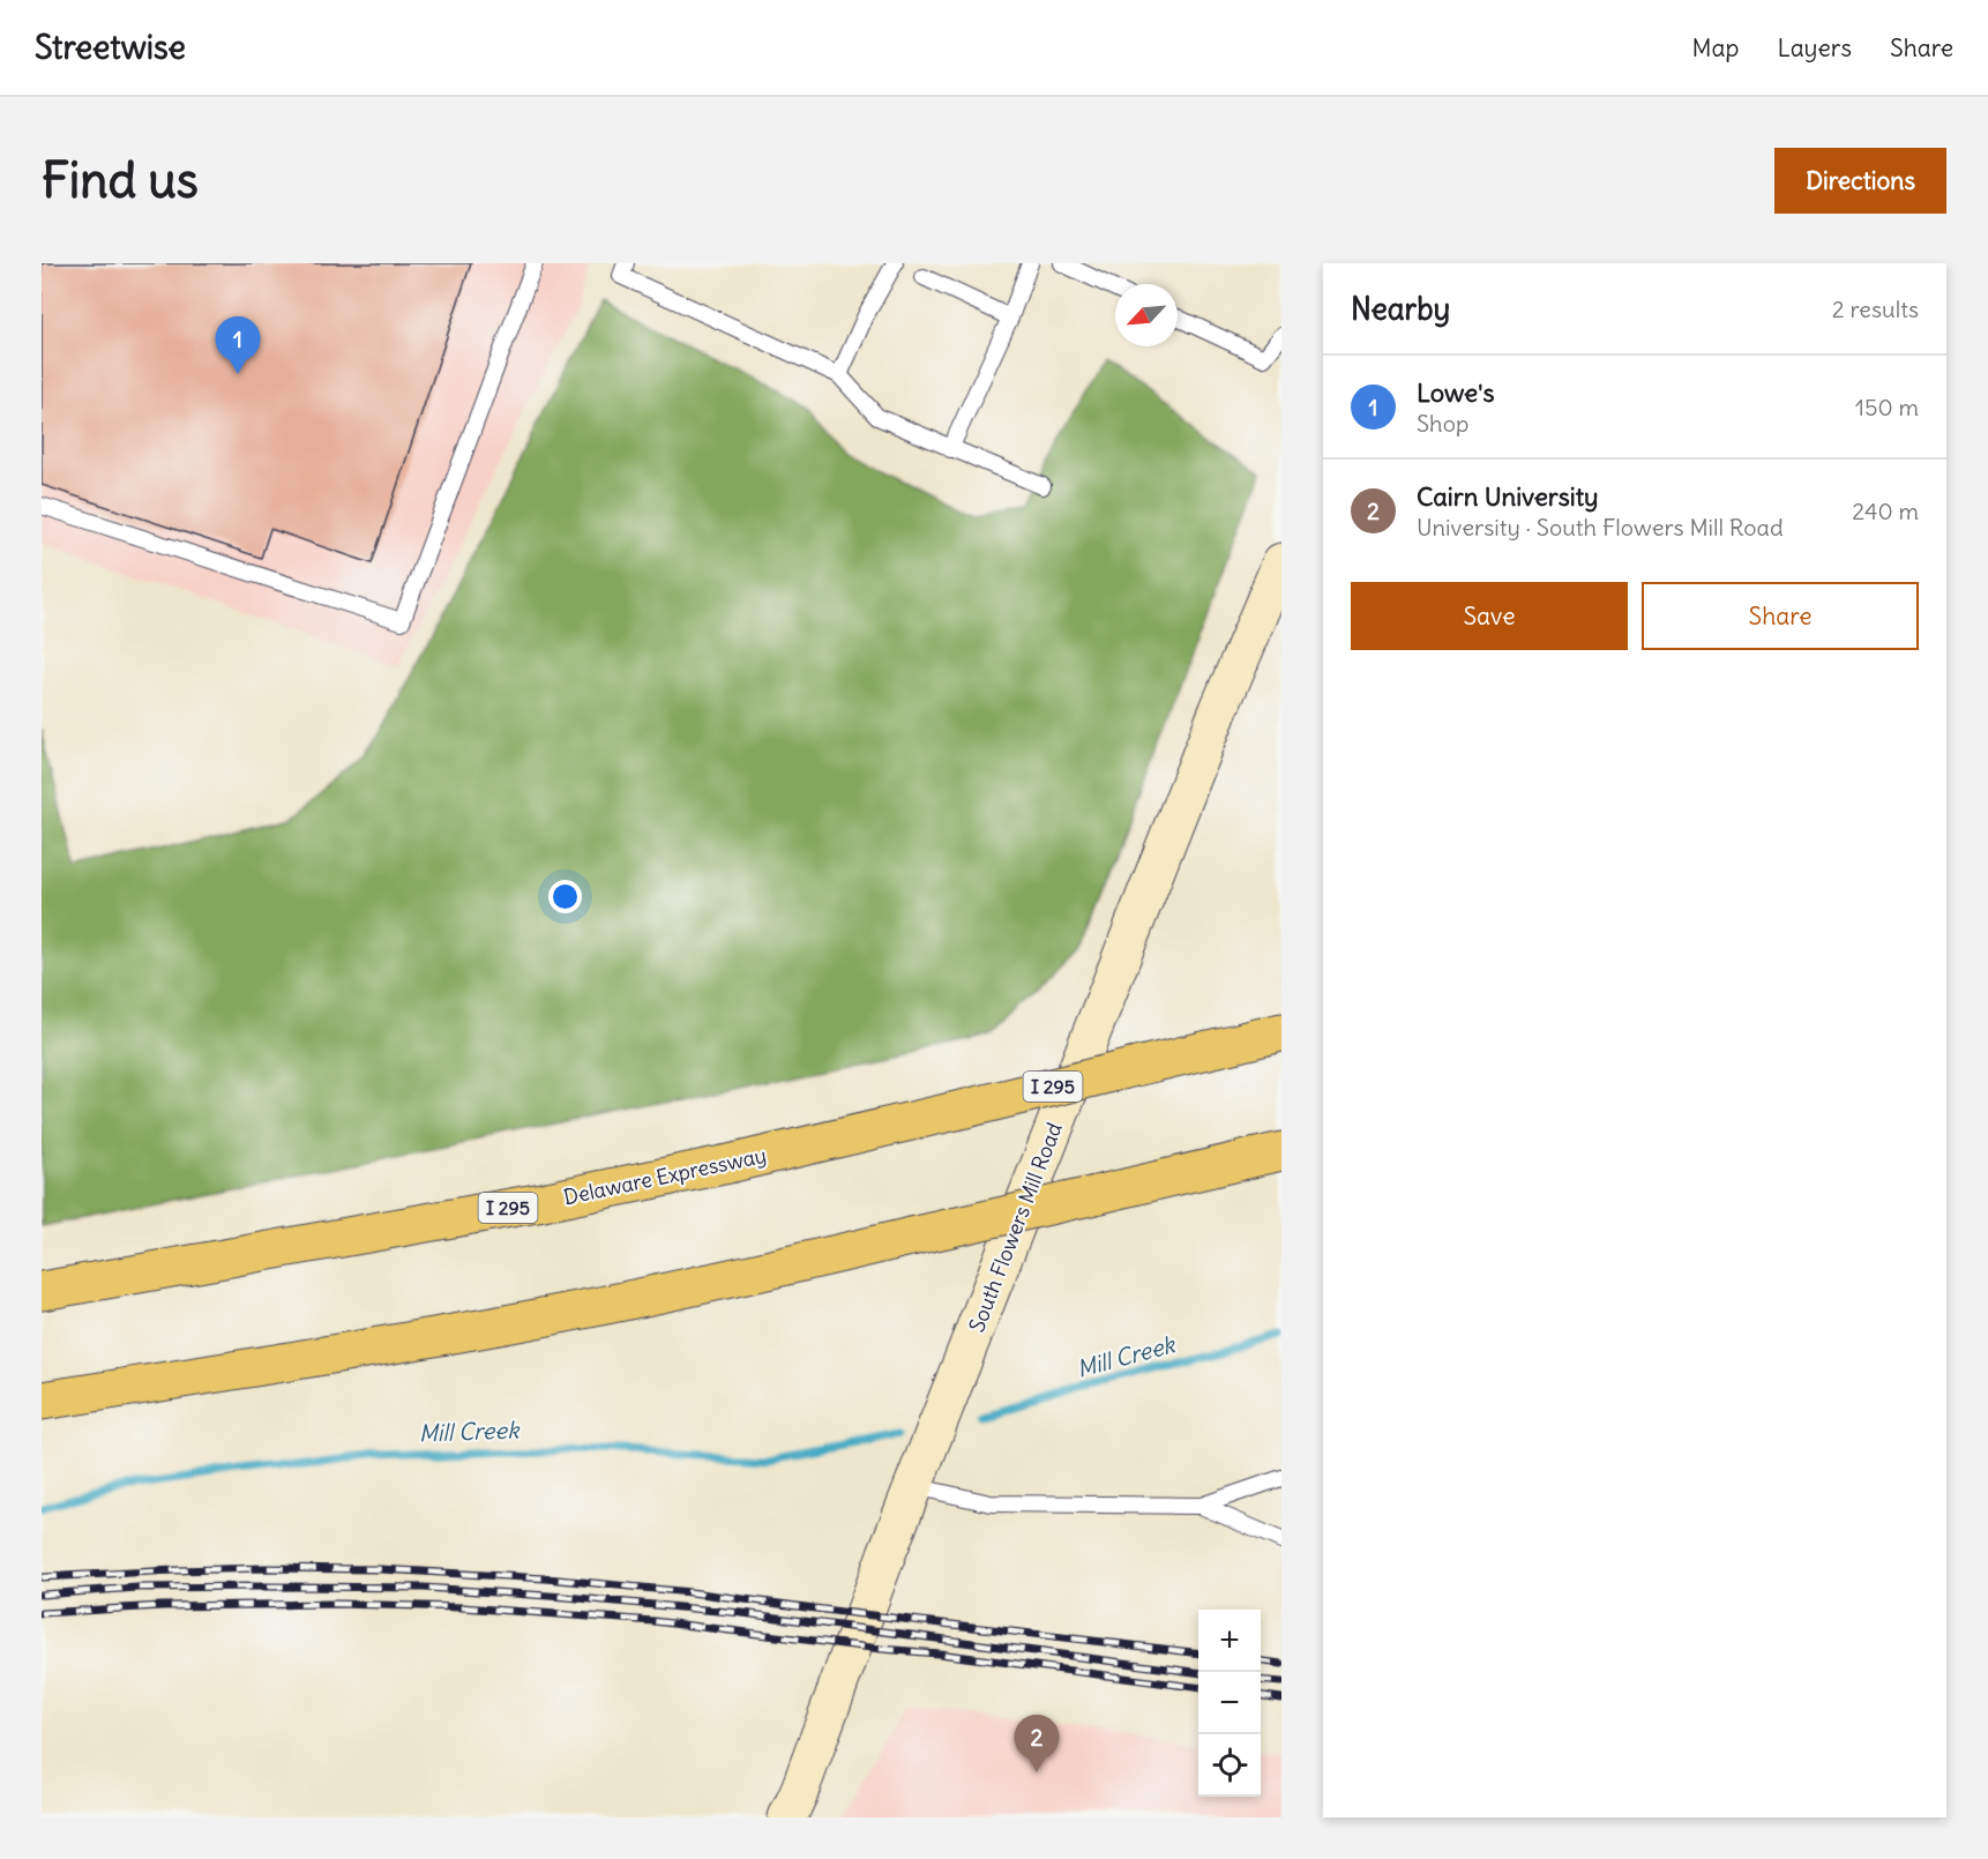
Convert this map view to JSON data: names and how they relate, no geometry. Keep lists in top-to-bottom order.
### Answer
{
  "streets": {
    "highway": ["I 295", "Delaware Expressway"],
    "main road": ["South Flowers Mill Road"]
  },
  "water": ["Mill Creek"],
  "north": "bottom left",
  "page": {
    "header": "Streetwise",
    "nav": ["Map", "Layers", "Share"],
    "buttons": [
      "Directions",
      ["Save", "Share"]
    ],
    "title": "Find us",
    "heading": ["Nearby", "2 results"],
    "pins": ["1", "2"],
    "list": [
      {
        "mark": "1",
        "name": "Lowe's",
        "note": "Shop",
        "value": "150 m"
      },
      {
        "mark": "2",
        "name": "Cairn University",
        "note": "University · South Flowers Mill Road",
        "value": "240 m"
      }
    ],
    "map_buttons": ["+", "−"]
  }
}
